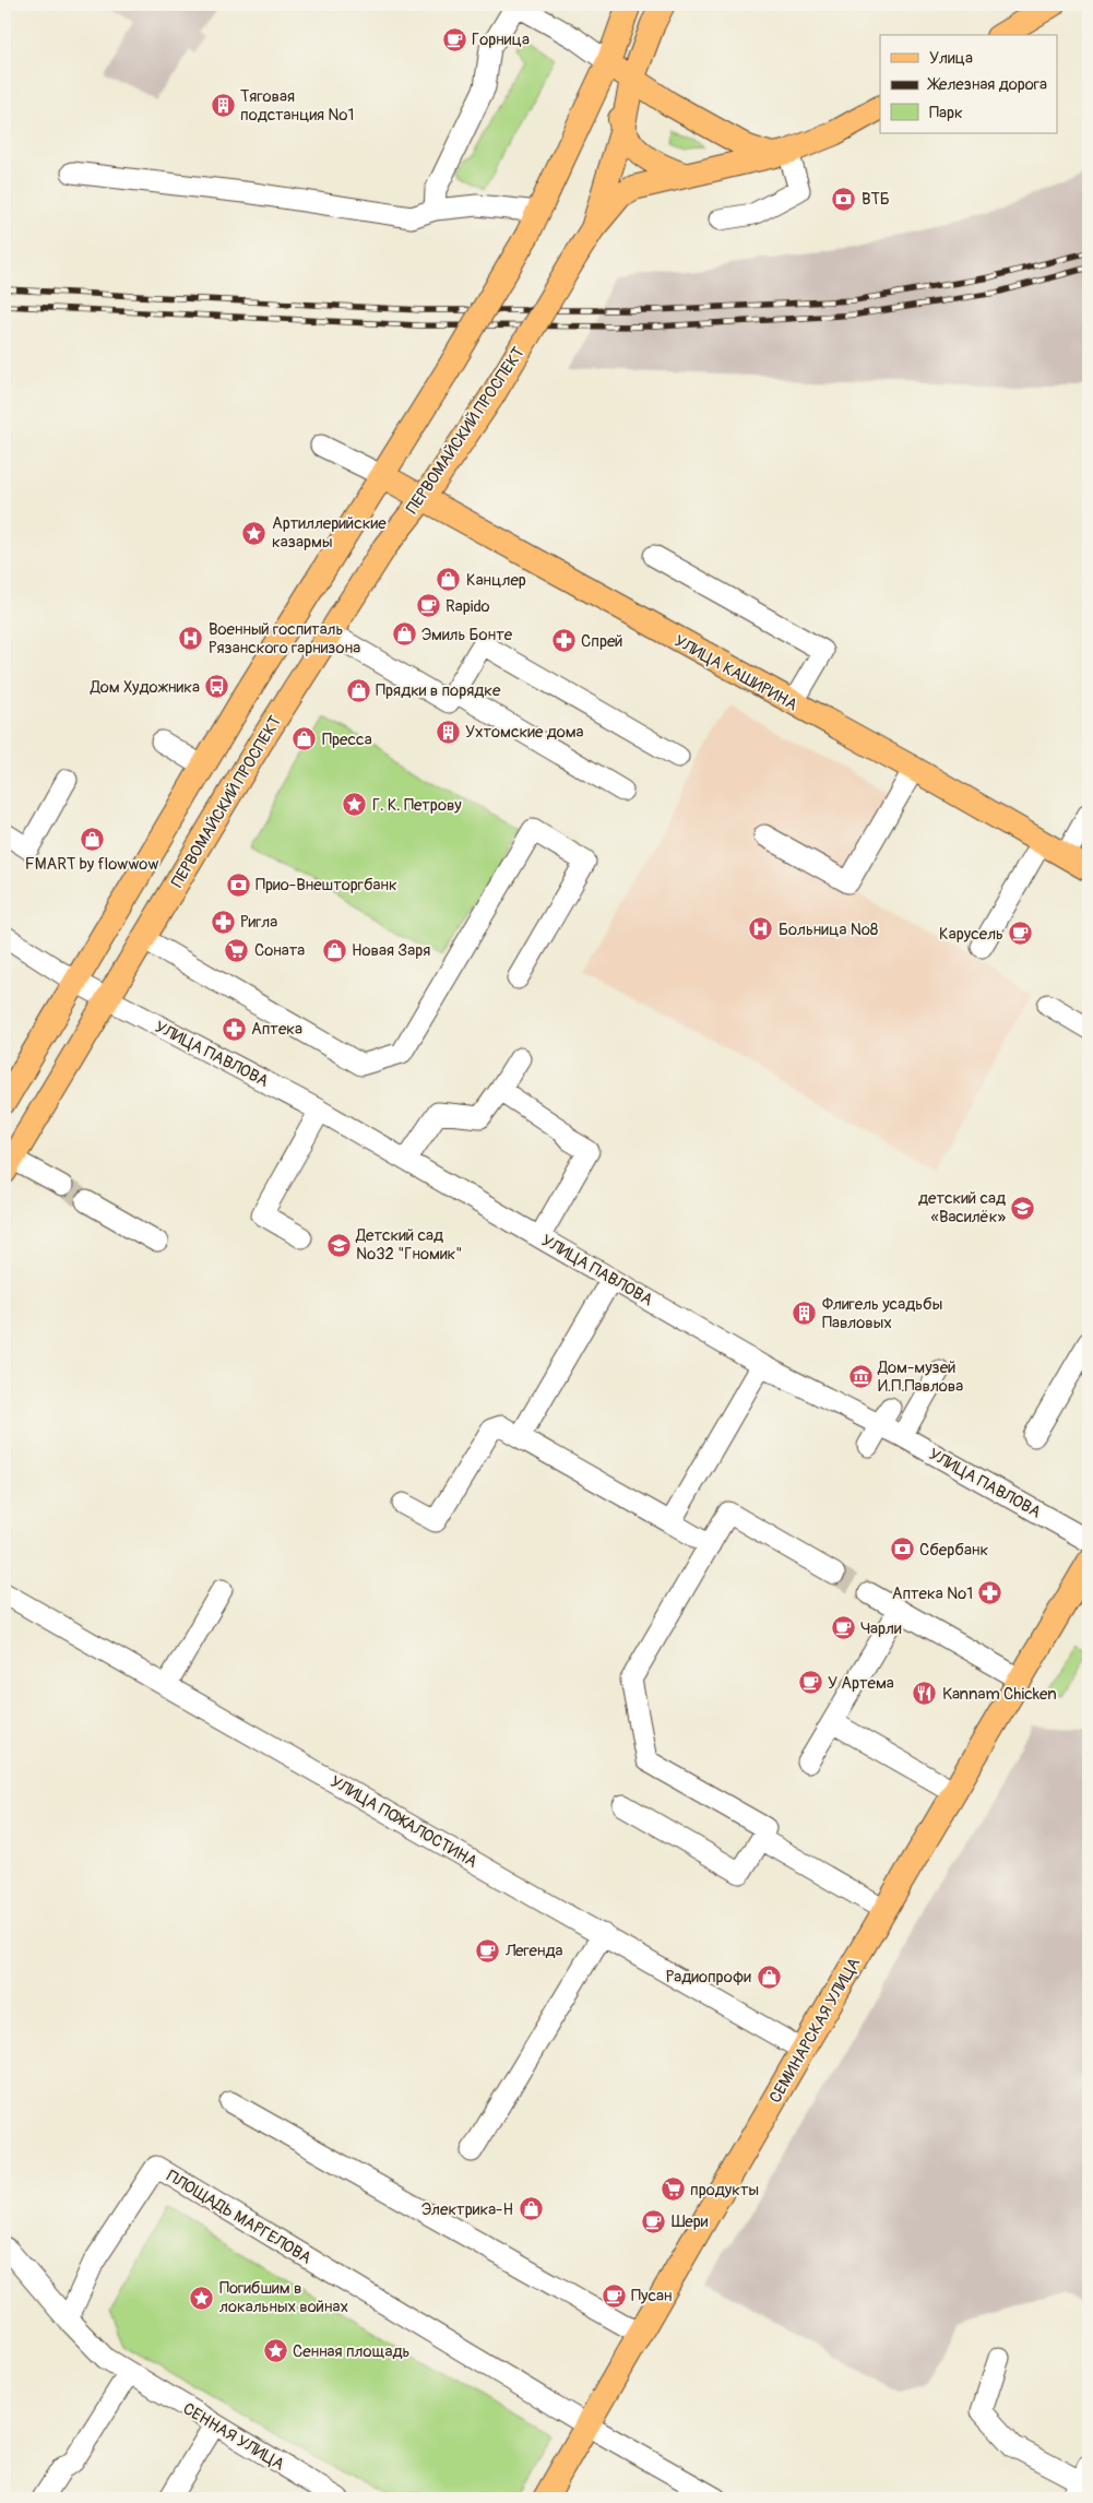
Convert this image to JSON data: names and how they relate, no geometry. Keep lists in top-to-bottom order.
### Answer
{
  "streets": {
    "main road": ["ПЕРВОМАЙСКИЙ ПРОСПЕКТ", "УЛИЦА КАШИРИНА", "СЕМИНАРСКАЯ УЛИЦА"],
    "street": [
      "УЛИЦА ПАВЛОВА",
      "УЛИЦА ПОЖАЛОСТИНА",
      "ПЛОЩАДЬ МАРГЕЛОВА",
      "СЕННАЯ УЛИЦА"
    ]
  },
  "crossings": [
    ["ПЕРВОМАЙСКИЙ ПРОСПЕКТ", "УЛИЦА КАШИРИНА"],
    ["ПЕРВОМАЙСКИЙ ПРОСПЕКТ", "УЛИЦА ПАВЛОВА"],
    ["УЛИЦА ПОЖАЛОСТИНА", "СЕМИНАРСКАЯ УЛИЦА"],
    ["СЕМИНАРСКАЯ УЛИЦА", "ПЛОЩАДЬ МАРГЕЛОВА"],
    ["ПЛОЩАДЬ МАРГЕЛОВА", "СЕННАЯ УЛИЦА"]
  ],
  "places": {
    "cafe": [
      "Горница",
      "Rapido",
      "Карусель",
      "Чарли",
      "У Артема",
      "Легенда",
      "Шери",
      "Пусан"
    ],
    "building": ["Тяговая подстанция №1", "Ухтомские дома", "Флигель усадьбы Павловых"],
    "bank": ["ВТБ", "Прио-Внешторгбанк", "Сбербанк"],
    "place": [
      "Артиллерийские казармы",
      "Г. К. Петрову",
      "Погибшим в локальных войнах",
      "Сенная площадь"
    ],
    "shop": [
      "Канцлер",
      "Эмиль Бонте",
      "Прядки в порядке",
      "Пресса",
      "FMART by flowwow",
      "Новая Заря",
      "Радиопрофи",
      "Электрика-Н"
    ],
    "hospital": ["Военный госпиталь Рязанского гарнизона", "Больница №8"],
    "pharmacy": [
      "Спрей",
      "Ригла",
      "Аптека",
      "Аптека №1"
    ],
    "bus stop": ["Дом Художника"],
    "supermarket": ["Соната", "продукты"],
    "school or university": ["детский сад «Василёк»", "Детский сад №32 \"Гномик\""],
    "museum": ["Дом-музей И.П.Павлова"],
    "restaurant": ["Kannam Chicken"]
  },
  "legend": ["Улица", "Железная дорога", "Парк"]
}
